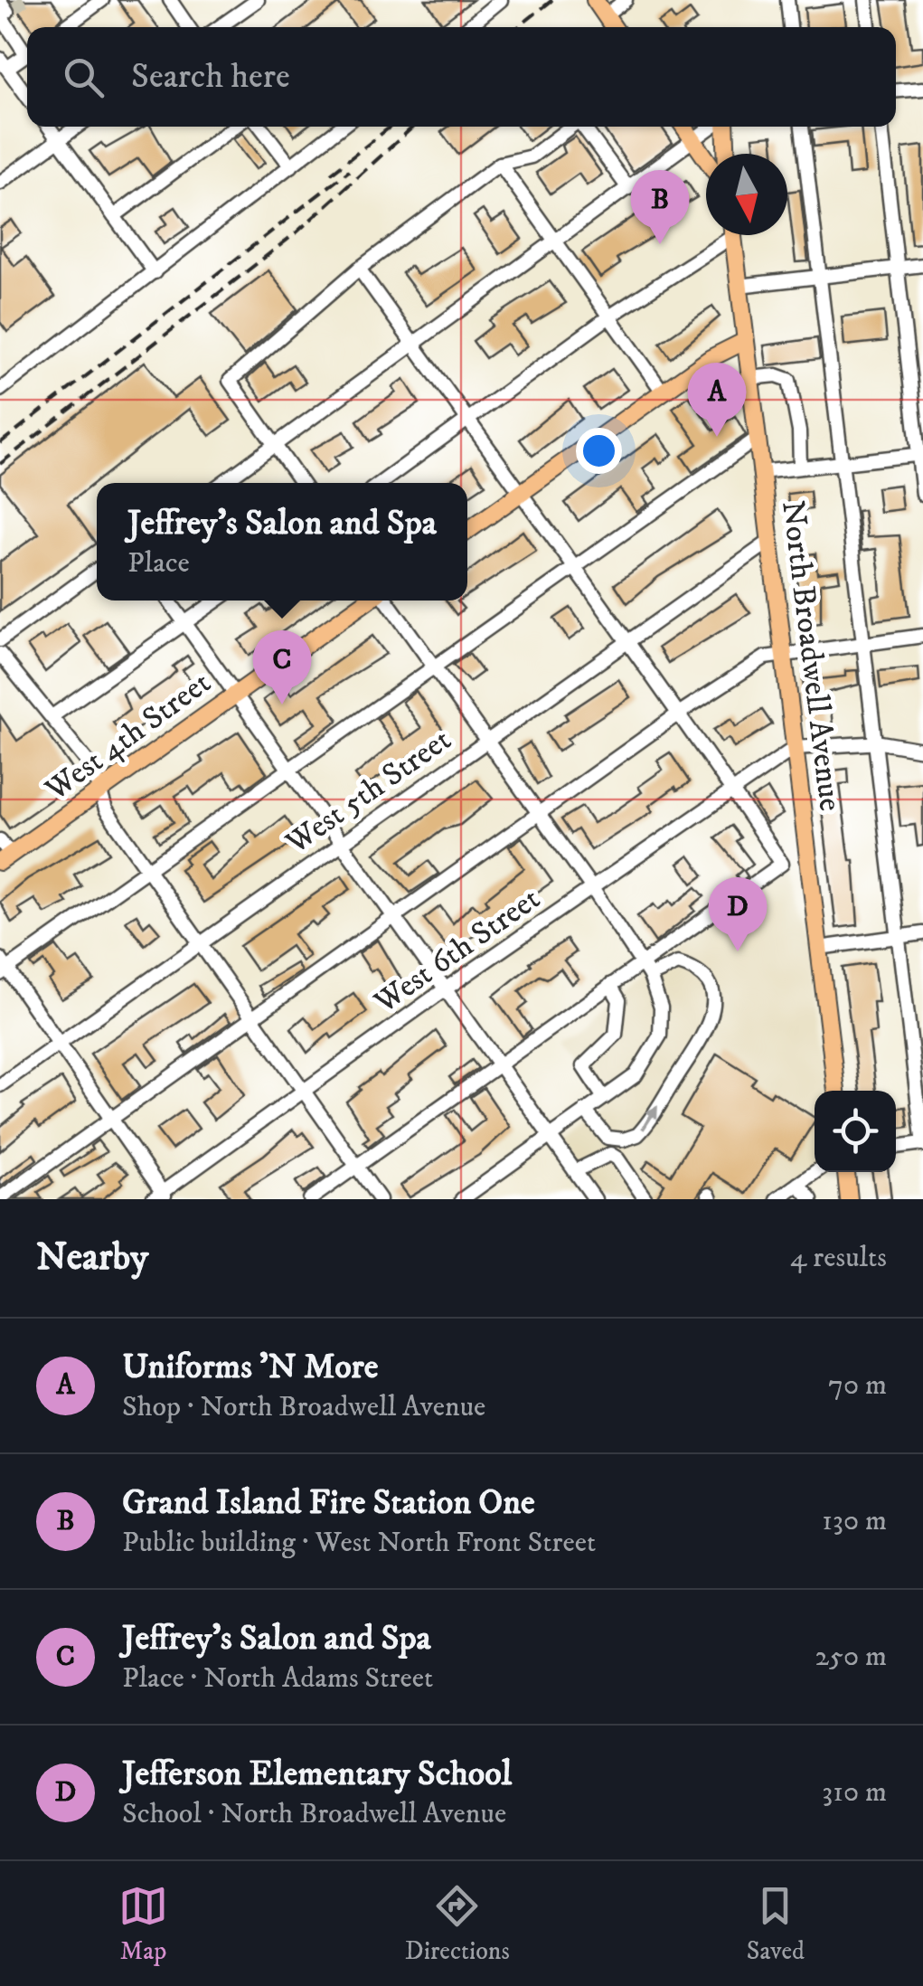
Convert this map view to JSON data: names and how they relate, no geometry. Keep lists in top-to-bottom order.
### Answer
{
  "streets": {
    "main road": ["North Broadwell Avenue", "West 4th Street"],
    "street": ["West 5th Street", "West 6th Street"]
  },
  "crossings": [
    ["North Broadwell Avenue", "West 5th Street"],
    ["North Broadwell Avenue", "West 6th Street"]
  ],
  "north": "bottom",
  "page": {
    "search": "Search here",
    "pins": [
      "B",
      "A",
      "C",
      "D"
    ],
    "popup": ["Jeffrey's Salon and Spa", "Place"],
    "heading": ["Nearby", "4 results"],
    "list": [
      {
        "mark": "A",
        "name": "Uniforms 'N More",
        "note": "Shop · North Broadwell Avenue",
        "value": "70 m"
      },
      {
        "mark": "B",
        "name": "Grand Island Fire Station One",
        "note": "Public building · West North Front Street",
        "value": "130 m"
      },
      {
        "mark": "C",
        "name": "Jeffrey's Salon and Spa",
        "note": "Place · North Adams Street",
        "value": "250 m"
      },
      {
        "mark": "D",
        "name": "Jefferson Elementary School",
        "note": "School · North Broadwell Avenue",
        "value": "310 m"
      }
    ],
    "nav": ["Map", "Directions", "Saved"]
  }
}
